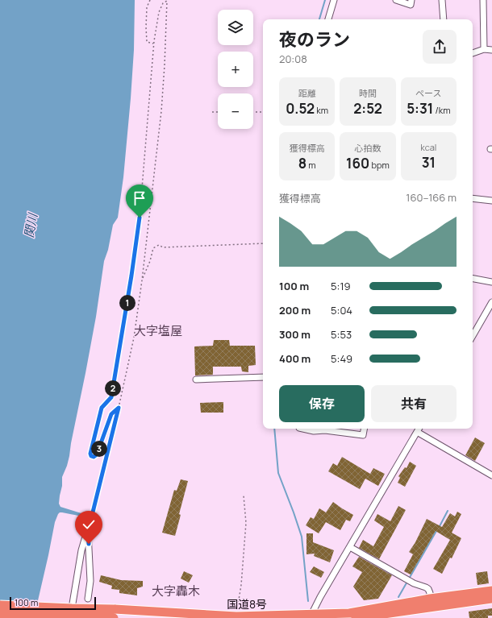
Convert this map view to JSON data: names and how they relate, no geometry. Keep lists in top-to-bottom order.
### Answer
{
  "streets": {
    "highway": ["国道8号"]
  },
  "districts": ["大字塩屋", "大字轟木"],
  "water": ["関川"],
  "scale_bar": "100 m",
  "page": {
    "map_buttons": ["+", "−"],
    "heading": ["夜のラン", "20:08"],
    "stats": [
      ["距離", "0.52 km"],
      ["時間", "2:52"],
      ["ペース", "5:31 /km"],
      ["獲得標高", "8 m"],
      ["心拍数", "160 bpm"],
      ["kcal", "31"]
    ],
    "chart": ["獲得標高", "160–166 m"],
    "list": [
      {
        "name": "100 m",
        "note": "5:19"
      },
      {
        "name": "200 m",
        "note": "5:04"
      },
      {
        "name": "300 m",
        "note": "5:53"
      },
      {
        "name": "400 m",
        "note": "5:49"
      }
    ],
    "pins": ["1", "2", "3"],
    "buttons": ["保存", "共有"],
    "scale": "100 m"
  }
}
